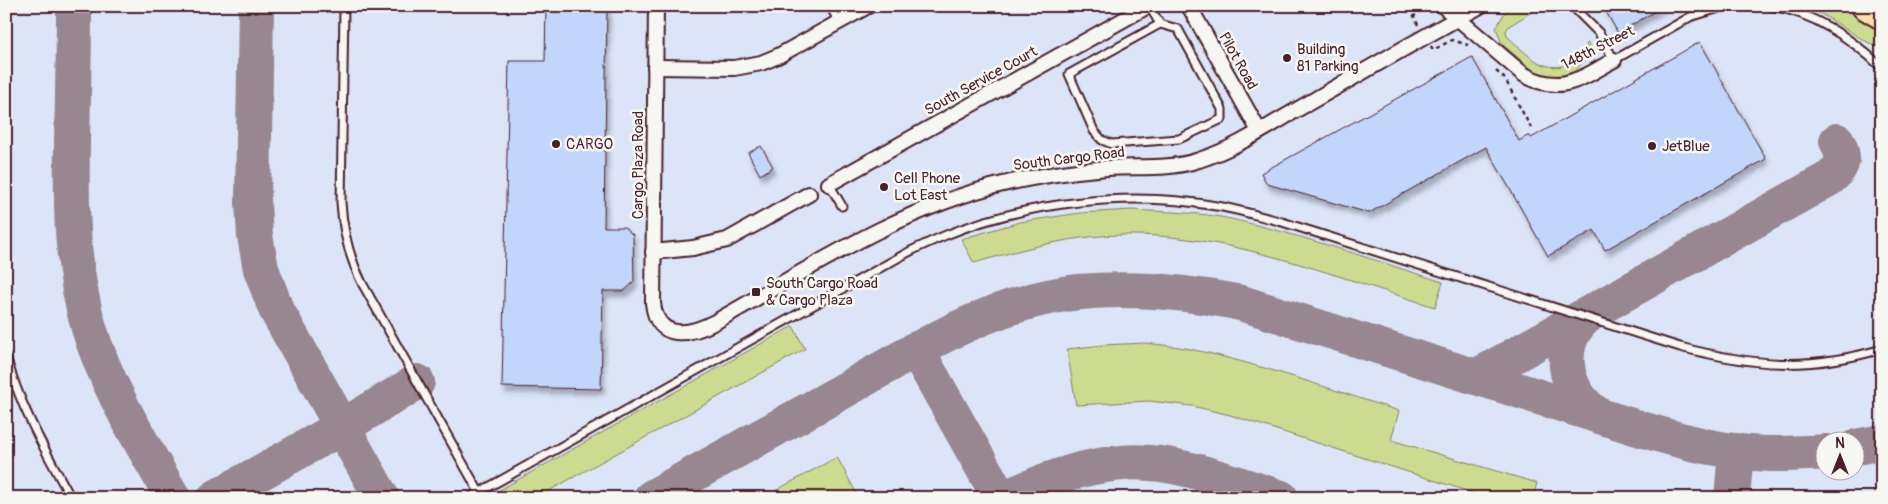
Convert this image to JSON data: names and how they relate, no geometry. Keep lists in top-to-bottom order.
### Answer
{
  "streets": {
    "street": [
      "148th Street",
      "Pilot Road",
      "South Service Court",
      "South Cargo Road",
      "Cargo Plaza Road"
    ]
  },
  "crossings": [
    ["148th Street", "South Cargo Road"],
    ["Pilot Road", "South Cargo Road"],
    ["South Cargo Road", "Cargo Plaza Road"]
  ],
  "places": {
    "other": [
      "Building 81 Parking",
      "CARGO",
      "JetBlue",
      "Cell Phone Lot East"
    ],
    "transit": ["South Cargo Road & Cargo Plaza"]
  },
  "north": "top"
}
